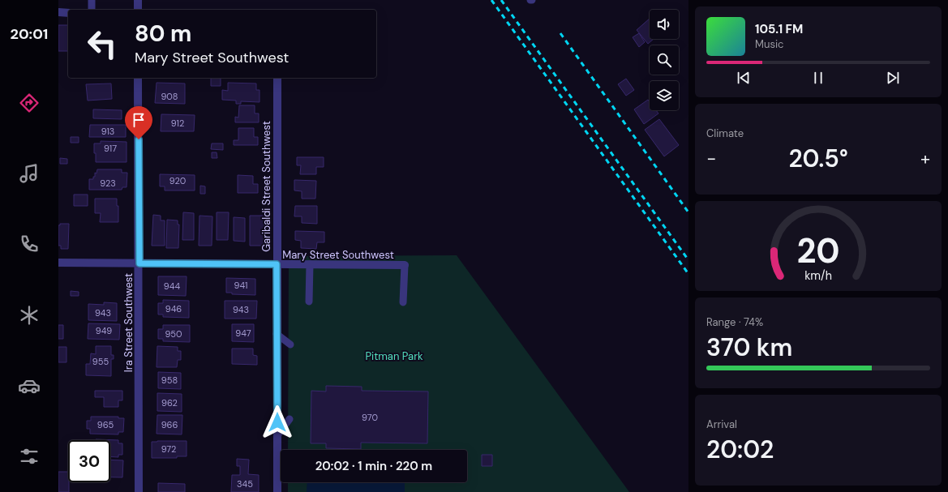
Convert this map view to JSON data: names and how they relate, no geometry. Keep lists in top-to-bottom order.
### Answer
{
  "streets": {
    "street": ["Garibaldi Street Southwest", "Mary Street Southwest", "Ira Street Southwest"]
  },
  "crossings": [
    ["Garibaldi Street Southwest", "Mary Street Southwest"],
    ["Mary Street Southwest", "Ira Street Southwest"]
  ],
  "parks": ["Pitman Park"],
  "house_numbers": [
    "908",
    "912",
    "913",
    "917",
    "920",
    "923",
    "941",
    "944",
    "946",
    "943",
    "943",
    "949",
    "947",
    "950",
    "955",
    "958",
    "962",
    "970",
    "965",
    "966",
    "972",
    "345"
  ],
  "page": {
    "tabs": "20:01",
    "turn": ["80 m", "Mary Street Southwest"],
    "song": ["105.1 FM", "Music"],
    "tile": [
      "Climate",
      ["Range · 74%", "370 km"],
      ["Arrival", "20:02"]
    ],
    "heat": ["−", "20.5°", "+"],
    "limit": "30",
    "trip": "20:02 · 1 min · 220 m",
    "gauge": ["20", "km/h"]
  }
}
